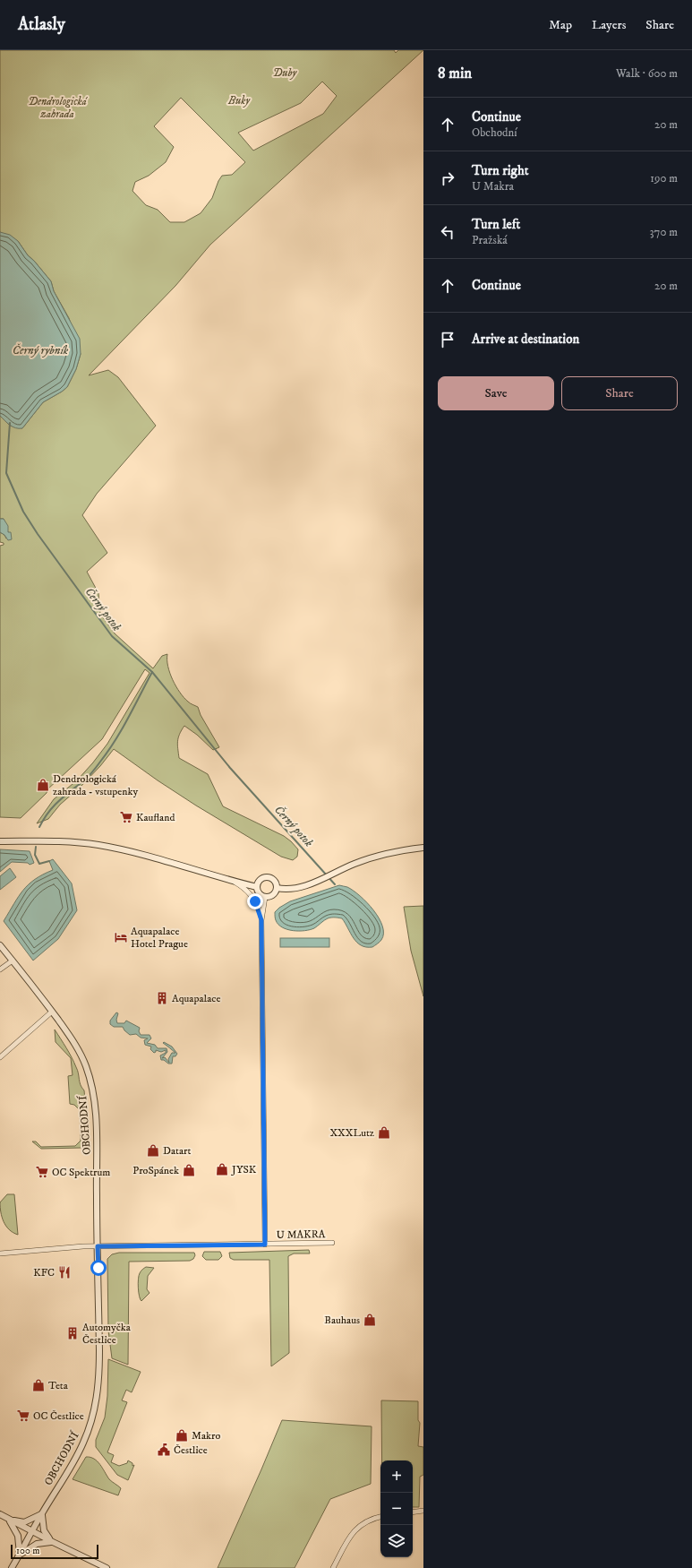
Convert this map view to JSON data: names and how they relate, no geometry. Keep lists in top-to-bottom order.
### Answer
{
  "streets": {
    "street": ["OBCHODNÍ", "U MAKRA"]
  },
  "crossings": [
    ["OBCHODNÍ", "U MAKRA"]
  ],
  "water": ["Černý rybník", "Černý potok"],
  "parks": ["Duby", "Buky", "Dendrologická zahrada"],
  "places": {
    "shop": [
      "Dendrologická zahrada - vstupenky",
      "XXXLutz",
      "Datart",
      "JYSK",
      "ProSpánek",
      "Bauhaus",
      "Teta",
      "Makro"
    ],
    "supermarket": ["Kaufland", "OC Spektrum", "OC Čestlice"],
    "hotel": ["Aquapalace Hotel Prague"],
    "building": ["Aquapalace", "Automyčka Čestlice"],
    "restaurant": ["KFC"],
    "public building": ["Čestlice"]
  },
  "scale_bar": "100 m",
  "page": {
    "header": "Atlasly",
    "nav": ["Map", "Layers", "Share"],
    "heading": ["8 min", "Walk · 600 m"],
    "list": [
      ["Continue", "Obchodní", "20 m"],
      ["Turn right", "U Makra", "190 m"],
      ["Turn left", "Pražská", "370 m"],
      ["Continue", "20 m"],
      "Arrive at destination"
    ],
    "buttons": ["Save", "Share"],
    "map_buttons": ["+", "−"],
    "scale": "100 m"
  }
}
